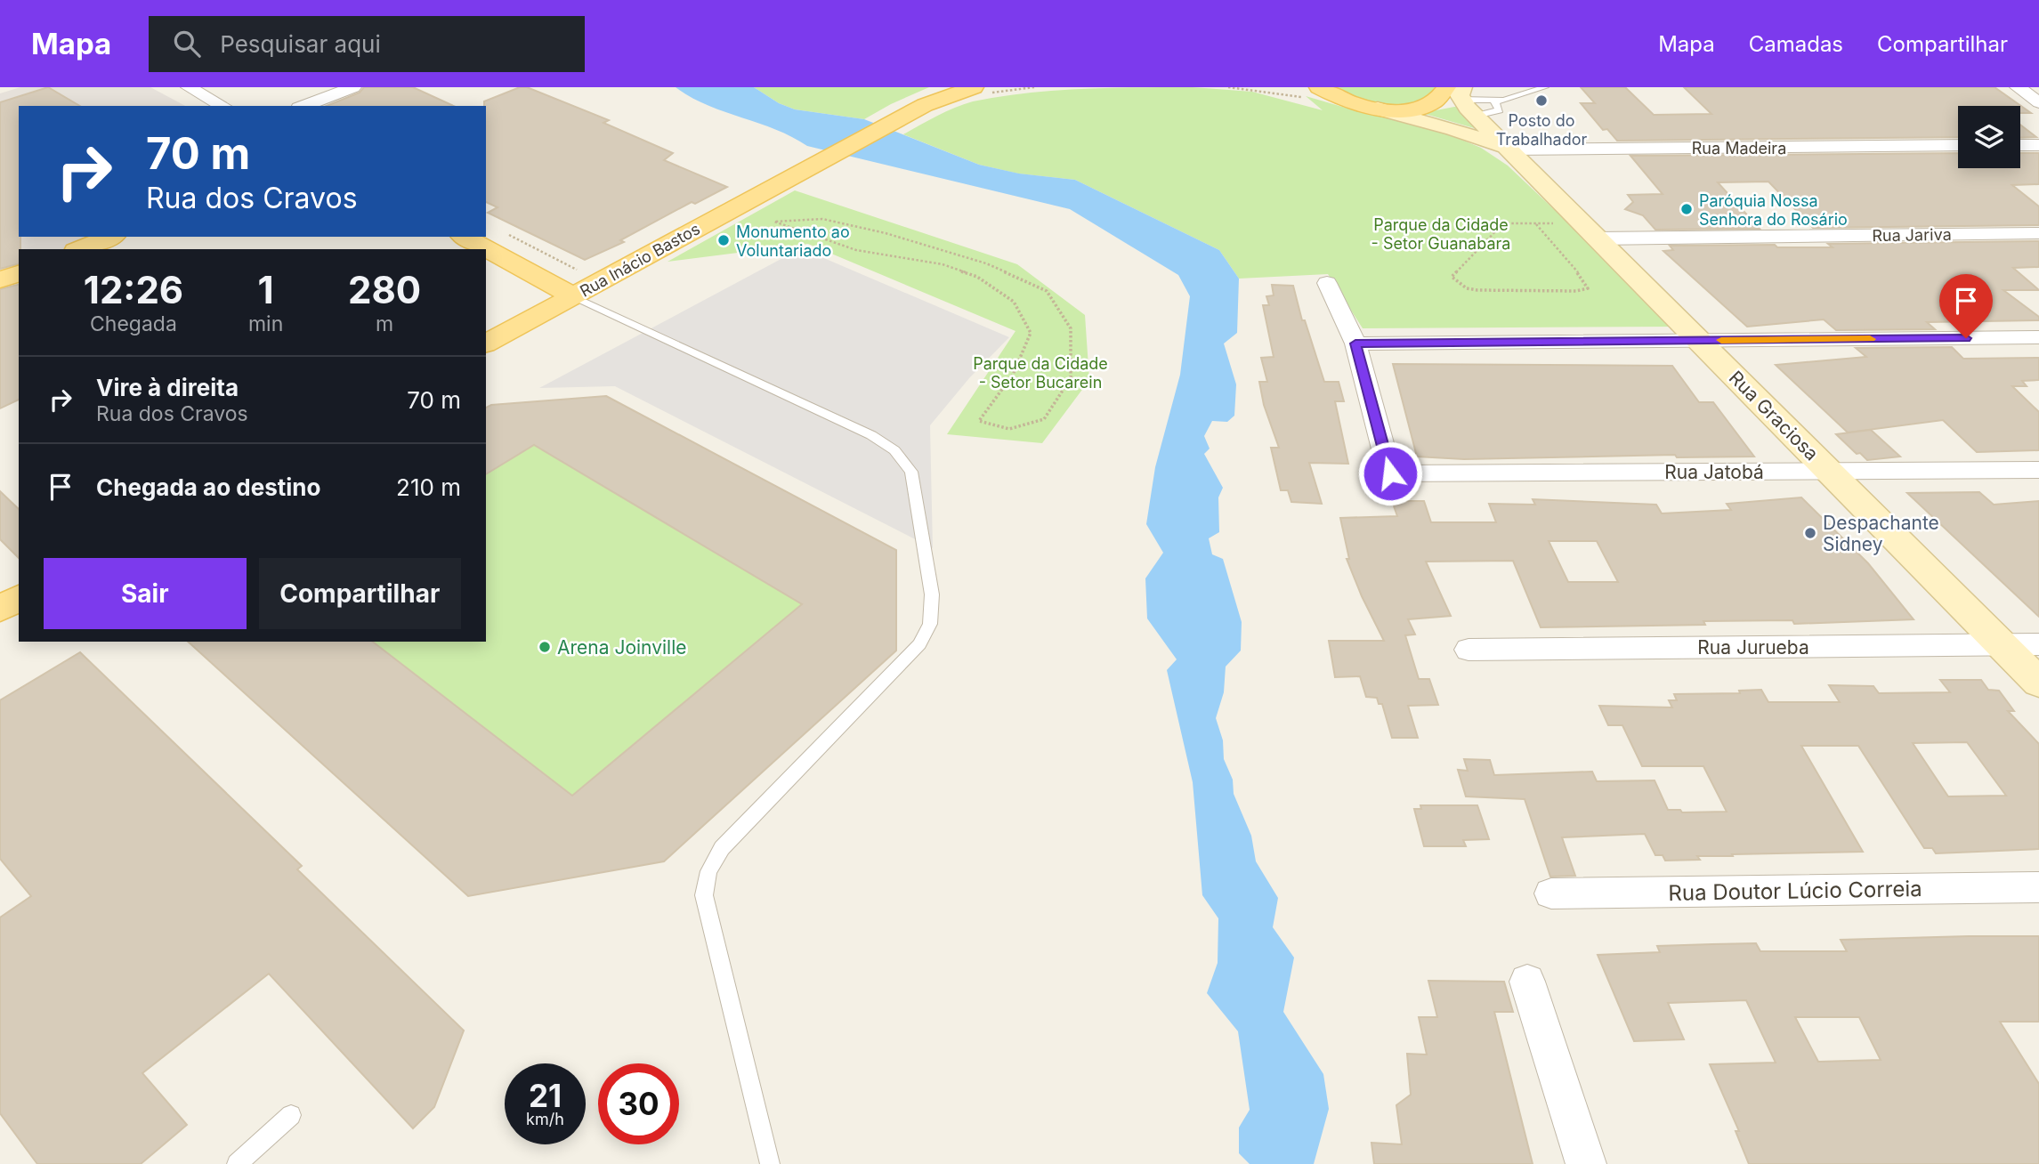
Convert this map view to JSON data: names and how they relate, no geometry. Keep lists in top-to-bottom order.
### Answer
{
  "streets": {
    "main road": ["Rua Inácio Bastos", "Rua Graciosa"],
    "street": [
      "Rua Madeira",
      "Rua Jariva",
      "Rua Jatobá",
      "Rua Jurueba",
      "Rua Doutor Lúcio Correia"
    ]
  },
  "crossings": [
    ["Rua Madeira", "Rua Graciosa"],
    ["Rua Jariva", "Rua Graciosa"],
    ["Rua Graciosa", "Rua Jatobá"],
    ["Rua Graciosa", "Rua Jurueba"]
  ],
  "parks": ["Parque da Cidade - Setor Guanabara", "Parque da Cidade - Setor Bucarein"],
  "places": [
    "Posto do Trabalhador",
    "Paróquia Nossa Senhora do Rosário",
    "Monumento ao Voluntariado",
    "Despachante Sidney",
    "Arena Joinville"
  ],
  "page": {
    "header": "Mapa",
    "search": "Pesquisar aqui",
    "nav": ["Mapa", "Camadas", "Compartilhar"],
    "turn": ["70 m", "Rua dos Cravos"],
    "eta": [
      "12:26",
      "Chegada",
      "1",
      "min",
      "280",
      "m"
    ],
    "list": [
      {
        "name": "Vire à direita",
        "note": "Rua dos Cravos",
        "value": "70 m"
      },
      {
        "name": "Chegada ao destino",
        "value": "210 m"
      }
    ],
    "buttons": ["Sair", "Compartilhar"],
    "speed": "21 km/h",
    "limit": "30"
  }
}
